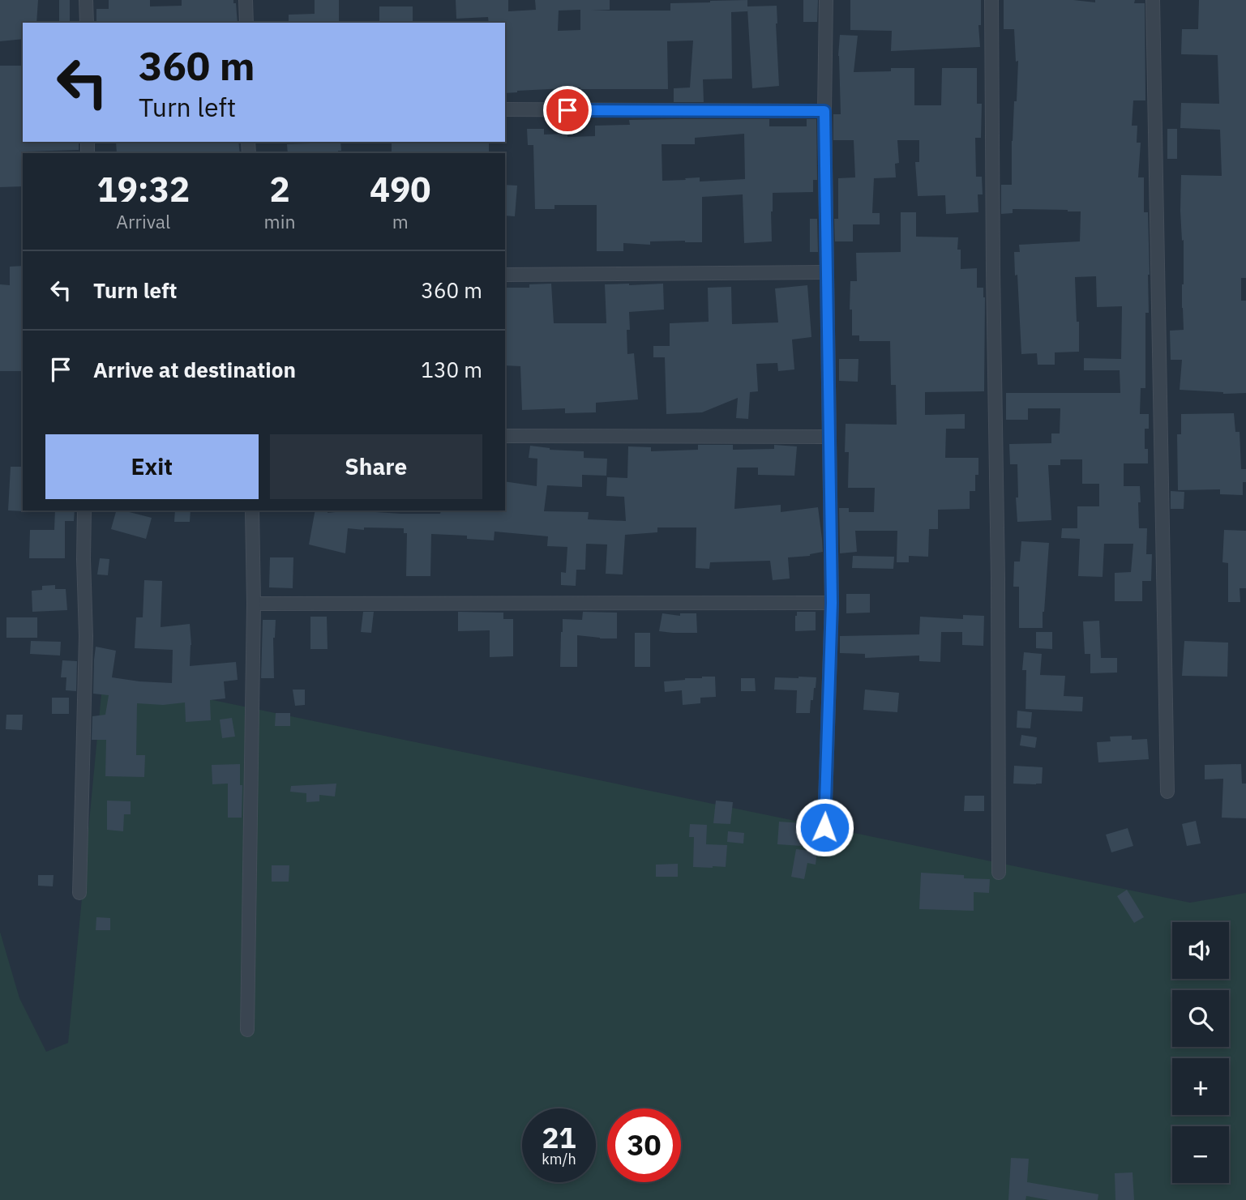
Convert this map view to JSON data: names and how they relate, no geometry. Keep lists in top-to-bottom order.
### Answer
{
  "page": {
    "turn": ["360 m", "Turn left"],
    "eta": [
      "19:32",
      "Arrival",
      "2",
      "min",
      "490",
      "m"
    ],
    "list": [
      {
        "name": "Turn left",
        "value": "360 m"
      },
      {
        "name": "Arrive at destination",
        "value": "130 m"
      }
    ],
    "buttons": ["Exit", "Share"],
    "map_buttons": ["+", "−"],
    "speed": "21 km/h",
    "limit": "30"
  }
}
